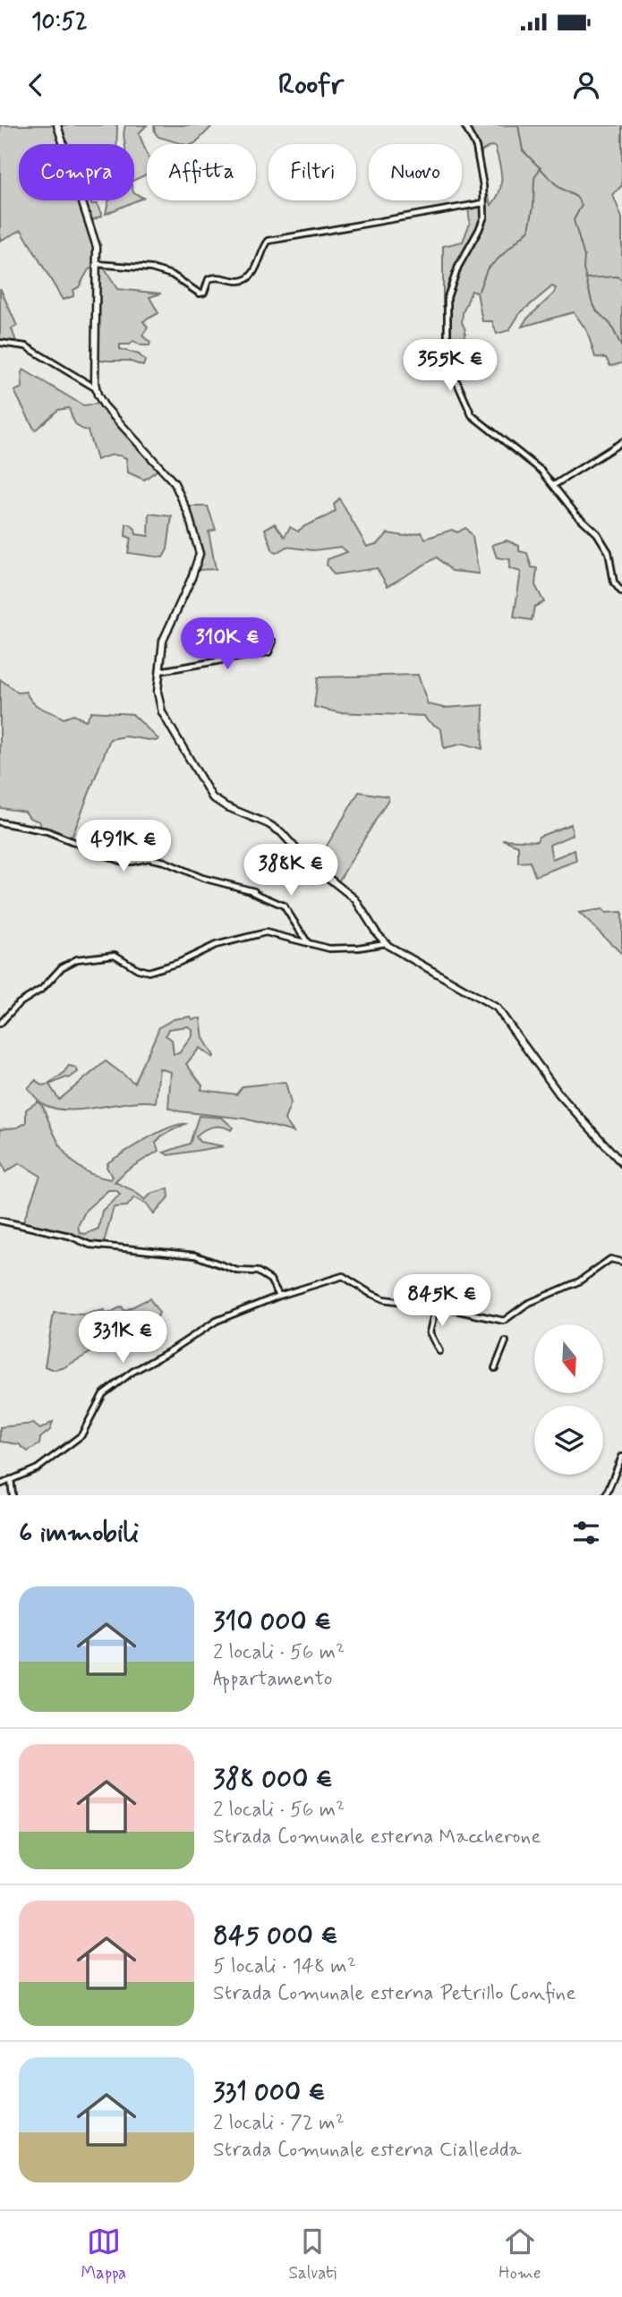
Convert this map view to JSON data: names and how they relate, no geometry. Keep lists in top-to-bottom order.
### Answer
{
  "north": "bottom",
  "page": {
    "status": "10:52",
    "header": "Roofr",
    "chip": [
      "Compra",
      "Affitta",
      "Filtri",
      "Nuovo"
    ],
    "price": [
      "355K €",
      "310K €",
      "491K €",
      "388K €",
      "845K €",
      "331K €"
    ],
    "heading": "6 immobili",
    "list": [
      {
        "name": "310 000 €",
        "note": "2 locali · 56 m² · Appartamento"
      },
      {
        "name": "388 000 €",
        "note": "2 locali · 56 m² · Strada Comunale esterna Maccherone"
      },
      {
        "name": "845 000 €",
        "note": "5 locali · 148 m² · Strada Comunale esterna Petrillo Confine"
      },
      {
        "name": "331 000 €",
        "note": "2 locali · 72 m² · Strada Comunale esterna Cialledda"
      }
    ],
    "tabs": ["Mappa", "Salvati", "Home"]
  }
}
